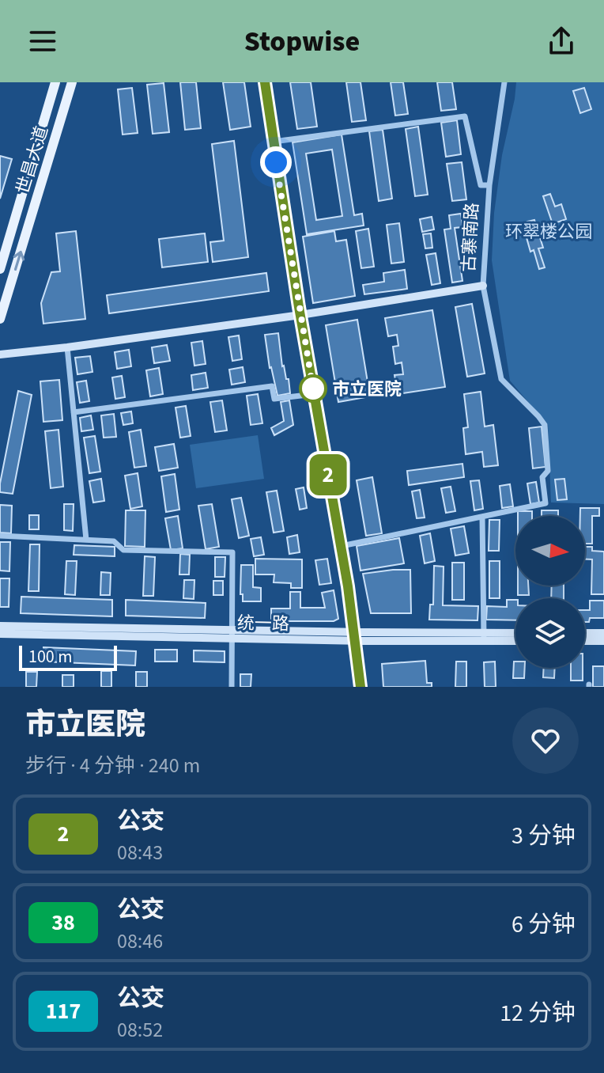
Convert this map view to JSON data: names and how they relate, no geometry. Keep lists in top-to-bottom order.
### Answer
{
  "streets": {
    "main road": ["世昌大道"],
    "street": ["古寨南路", "统一路"]
  },
  "parks": ["环翠楼公园"],
  "places": ["市立医院"],
  "lines": ["bus line 2"],
  "scale_bar": "100 m",
  "north": "right",
  "page": {
    "header": "Stopwise",
    "on_map": "2",
    "scale": "100 m",
    "heading": ["市立医院", "步行 · 4 分钟 · 240 m"],
    "list": [
      {
        "mark": "2",
        "name": "公交",
        "note": "08:43",
        "value": "3 分钟"
      },
      {
        "mark": "38",
        "name": "公交",
        "note": "08:46",
        "value": "6 分钟"
      },
      {
        "mark": "117",
        "name": "公交",
        "note": "08:52",
        "value": "12 分钟"
      }
    ]
  }
}
